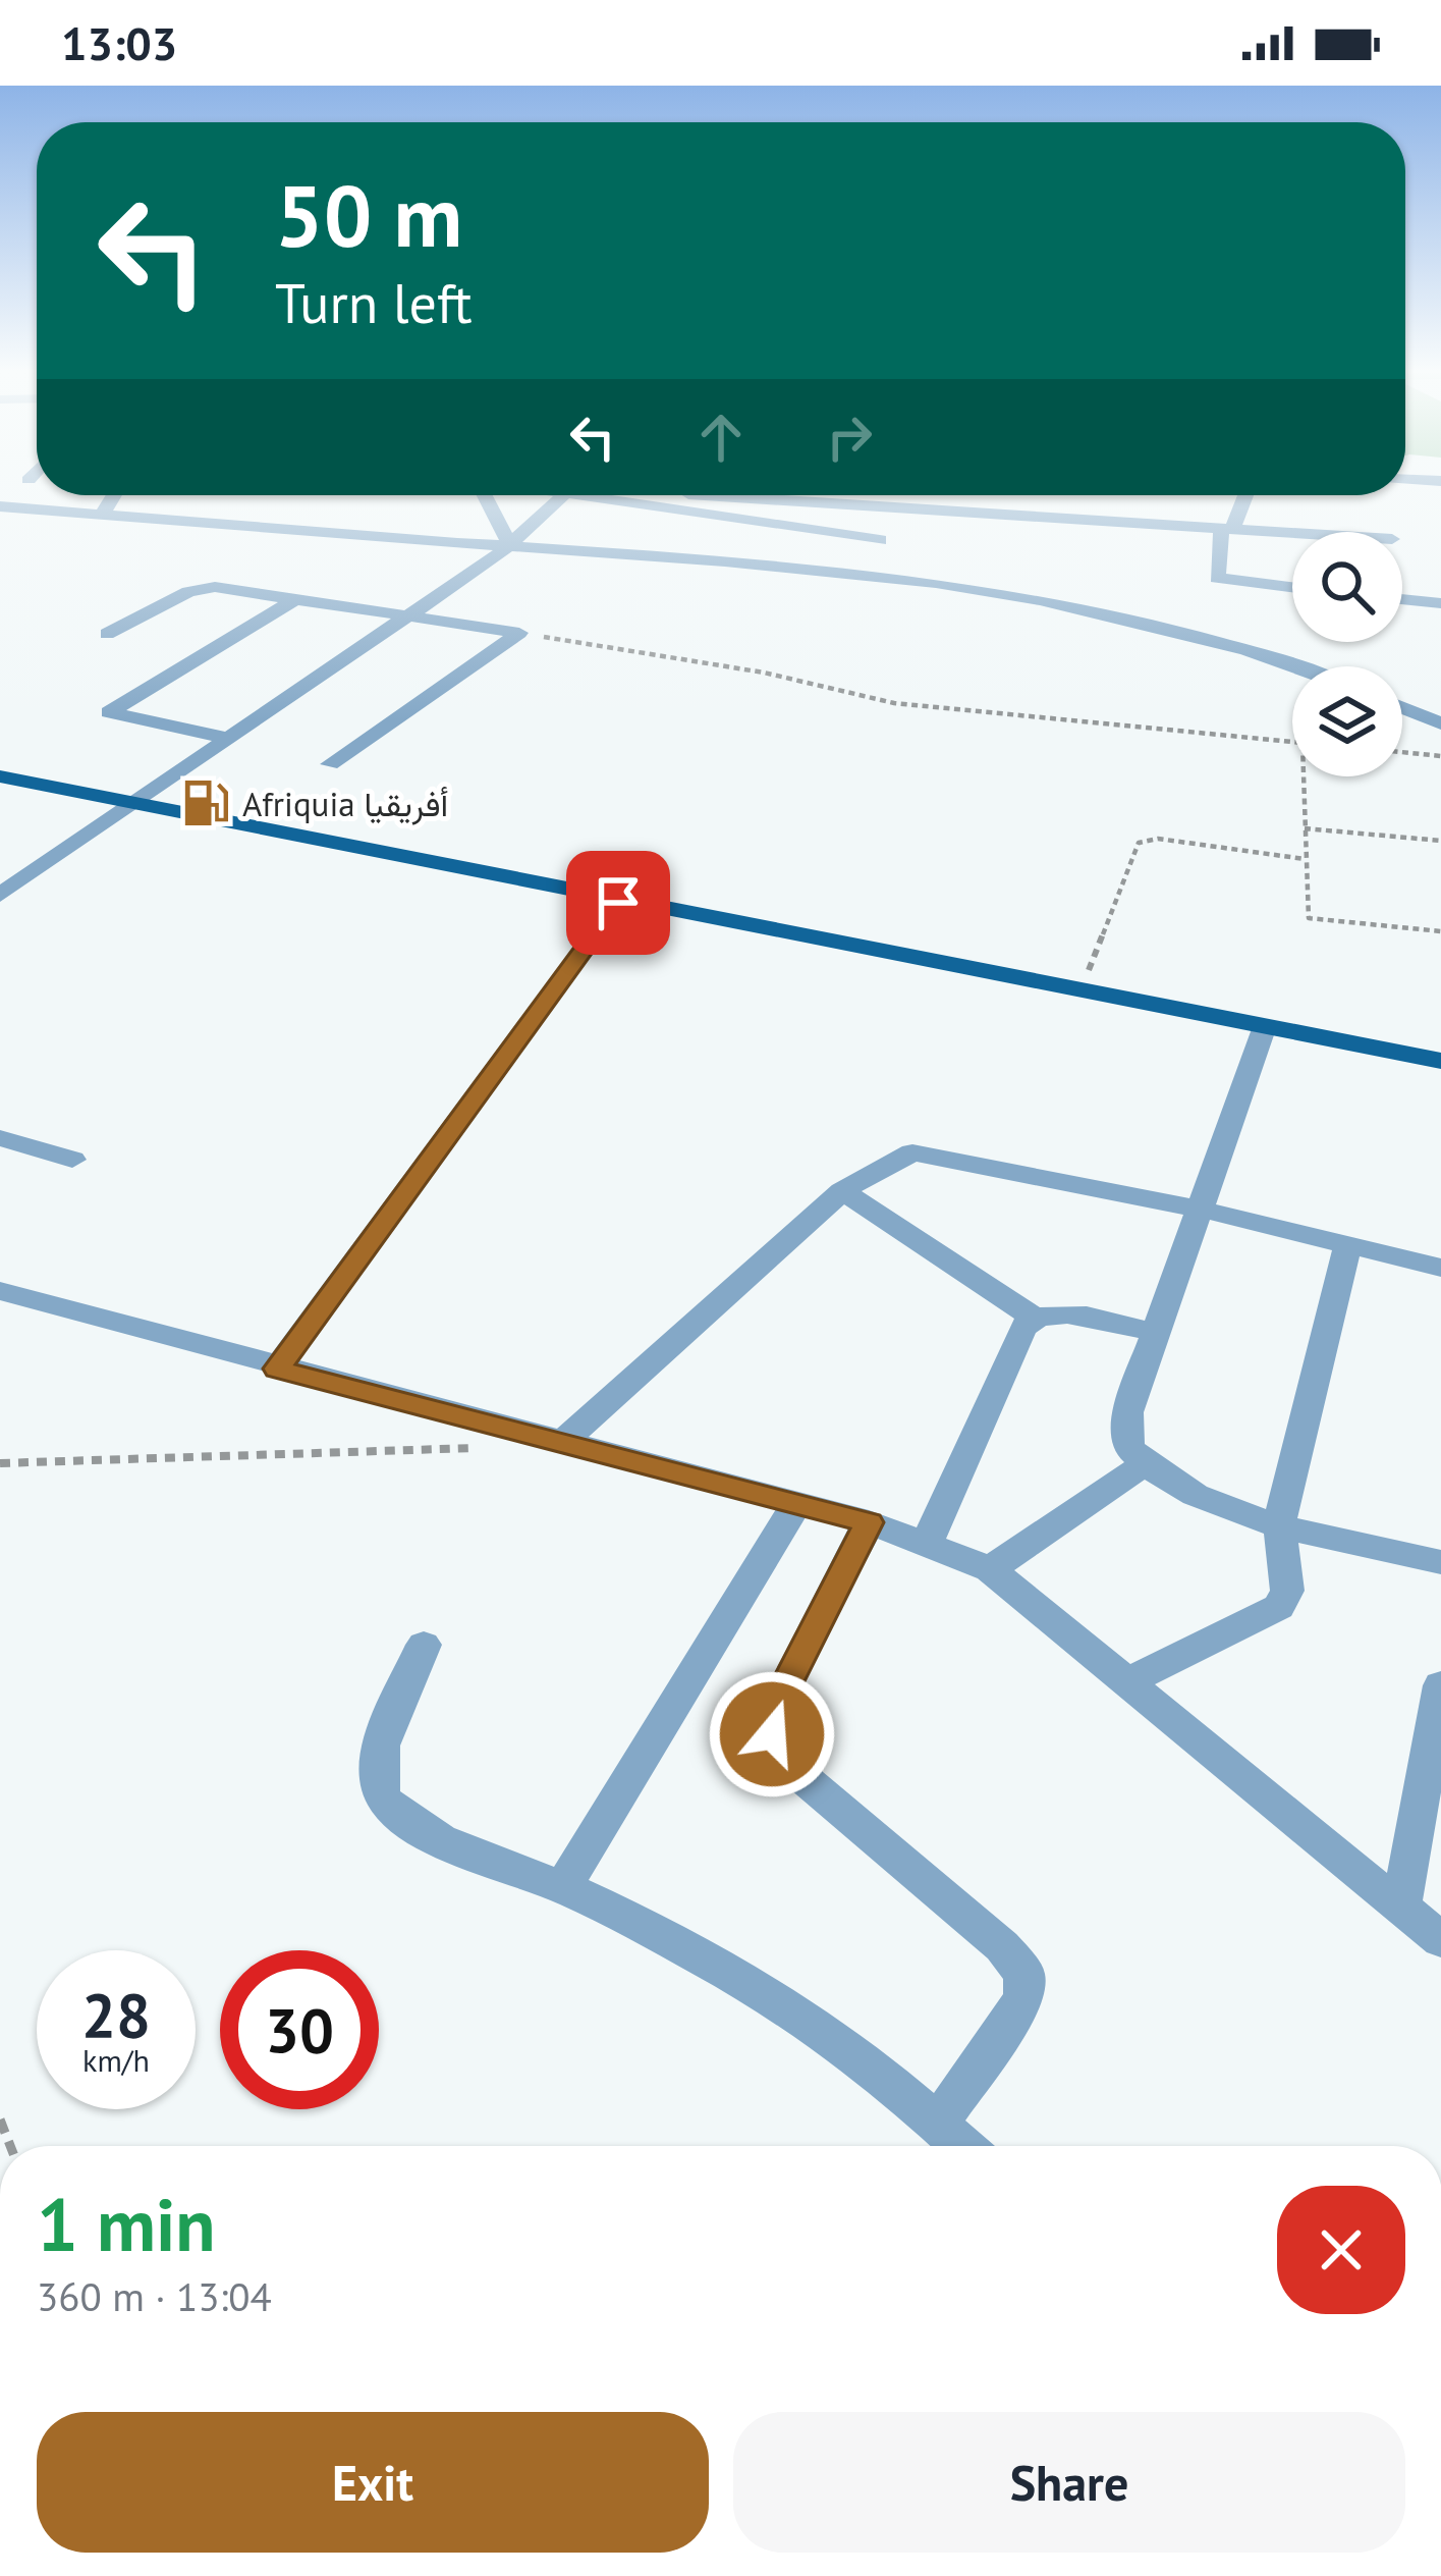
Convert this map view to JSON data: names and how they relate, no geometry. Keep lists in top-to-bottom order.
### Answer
{
  "places": {
    "fuel station": ["Afriquia أفريقيا"]
  },
  "page": {
    "status": "13:03",
    "turn": ["50 m", "Turn left"],
    "speed": "28 km/h",
    "limit": "30",
    "heading": ["1 min", "360 m · 13:04"],
    "buttons": ["Exit", "Share"]
  }
}
